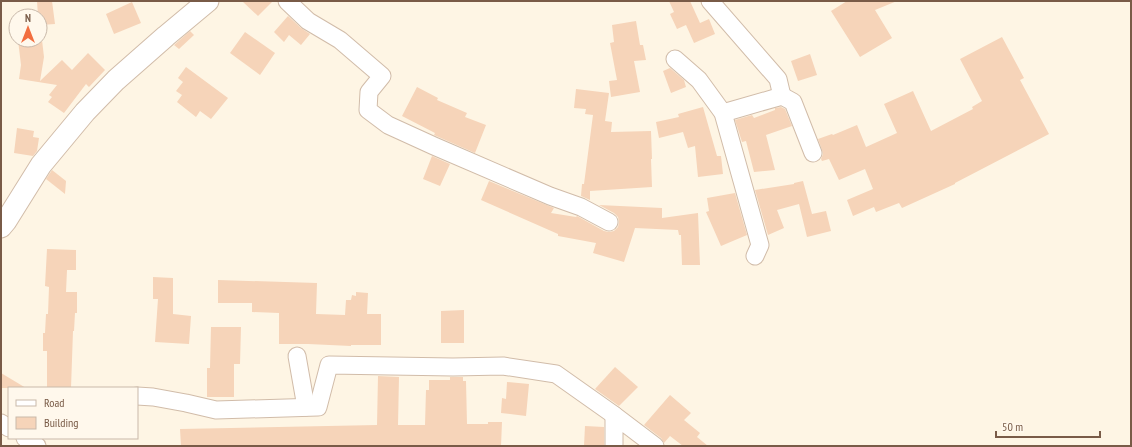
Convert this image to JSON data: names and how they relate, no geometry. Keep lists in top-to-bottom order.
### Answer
{
  "legend": ["Road", "Building"],
  "scale_bar": "50 m",
  "north": "top"
}
